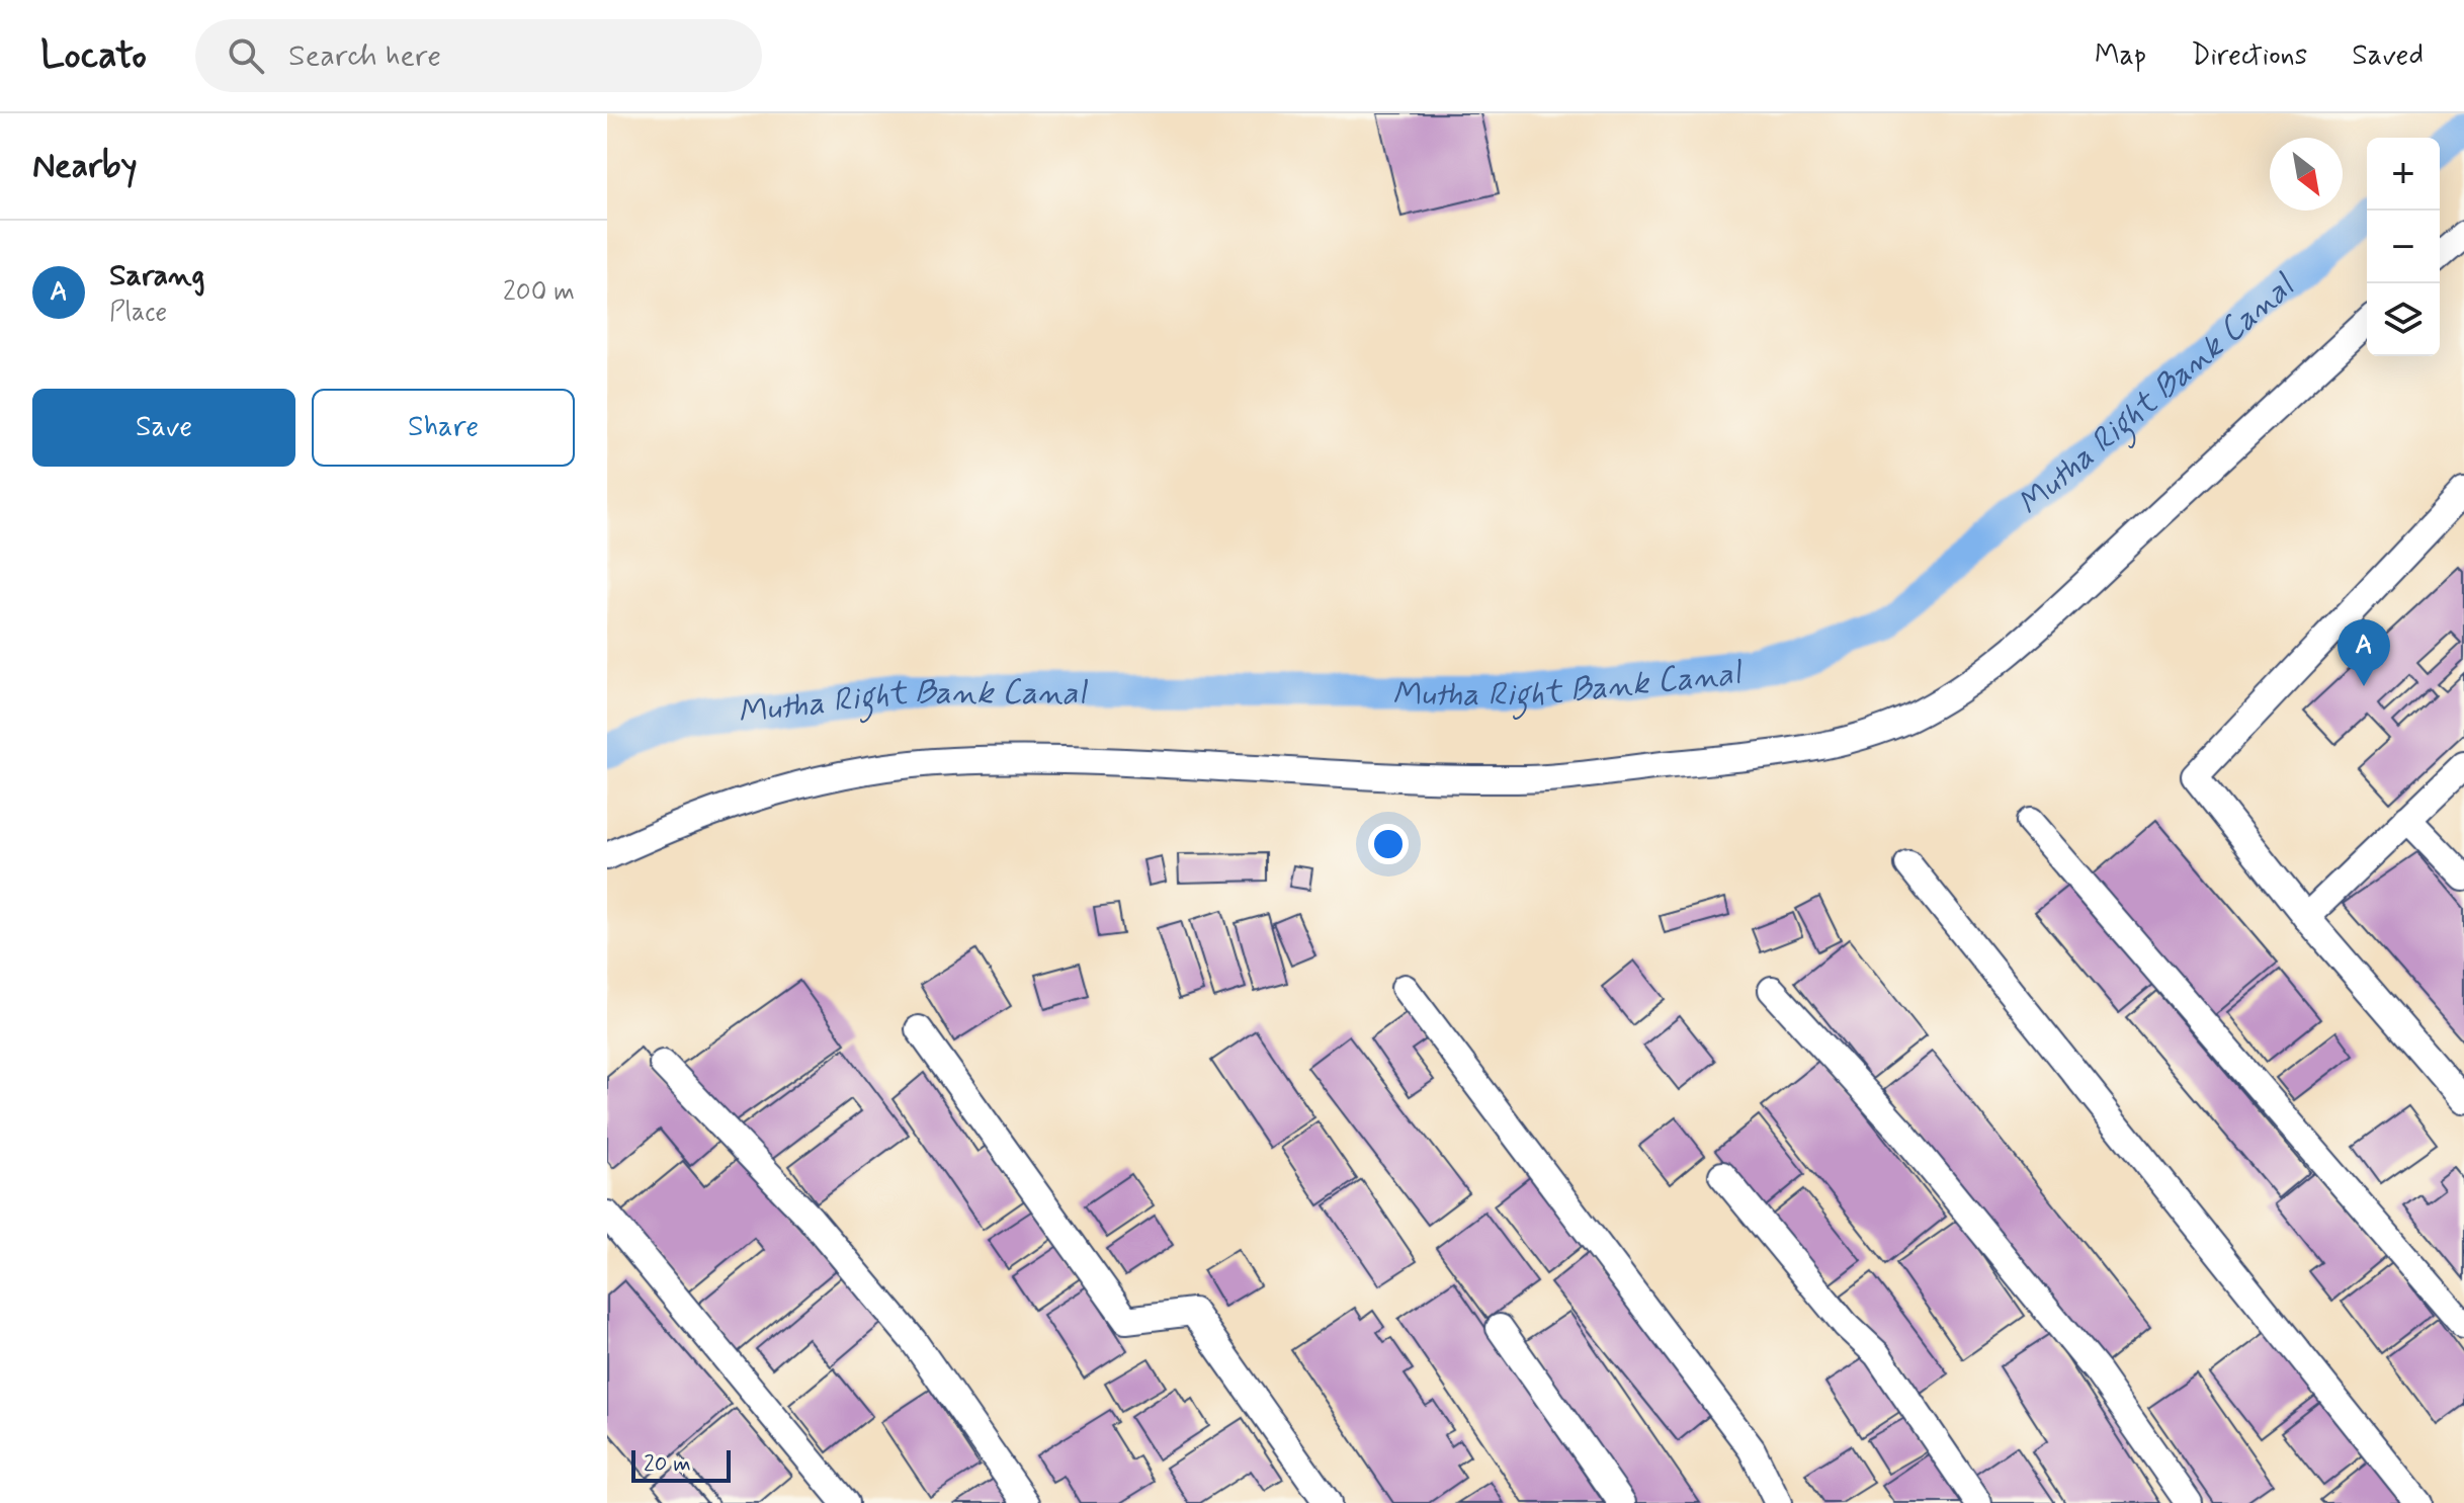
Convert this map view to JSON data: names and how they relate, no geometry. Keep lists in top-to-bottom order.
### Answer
{
  "water": ["Mutha Right Bank Canal"],
  "scale_bar": "20 m",
  "north": "bottom right",
  "page": {
    "header": "Locato",
    "search": "Search here",
    "nav": ["Map", "Directions", "Saved"],
    "heading": "Nearby",
    "map_buttons": ["+", "−"],
    "list": [
      {
        "mark": "A",
        "name": "Sarang",
        "note": "Place",
        "value": "200 m"
      }
    ],
    "buttons": ["Save", "Share"],
    "pins": "A",
    "scale": "20 m"
  }
}
